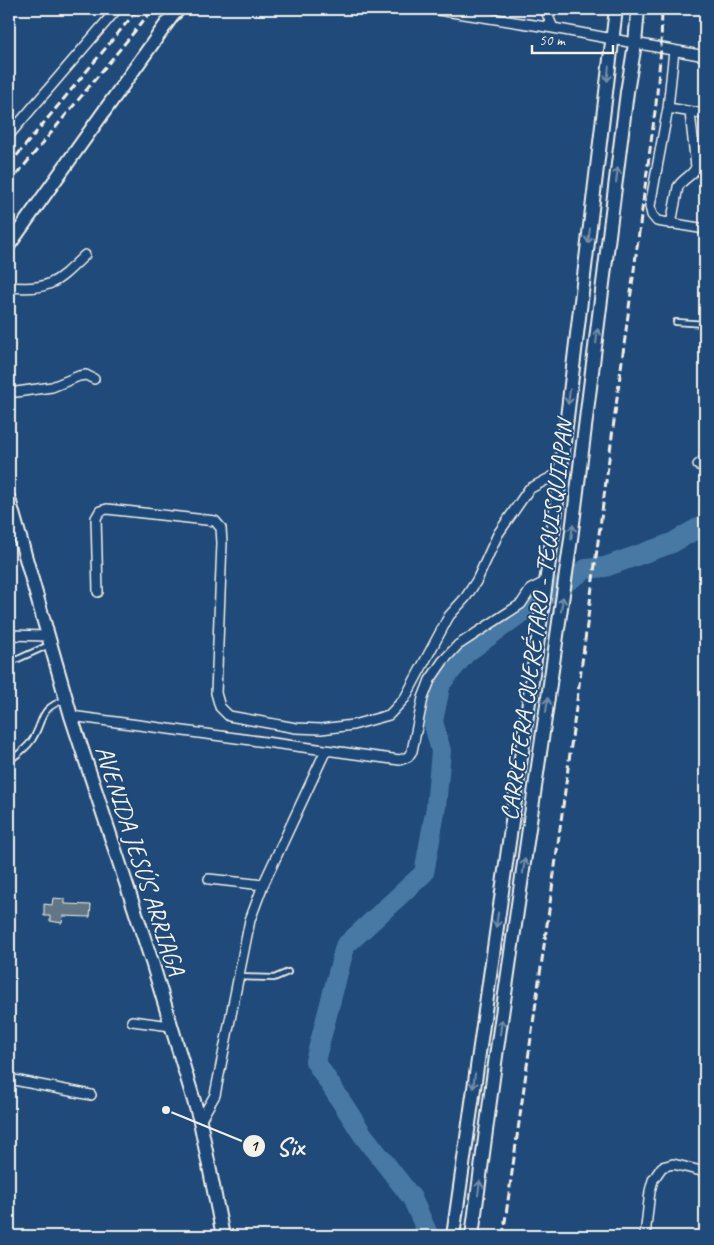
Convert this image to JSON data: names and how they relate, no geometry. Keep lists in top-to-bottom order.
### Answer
{
  "streets": {
    "main road": ["CARRETERA QUERÉTARO - TEQUISQUIAPAN", "AVENIDA JESÚS ARRIAGA"]
  },
  "places": ["Six"],
  "scale_bar": "50 m"
}
